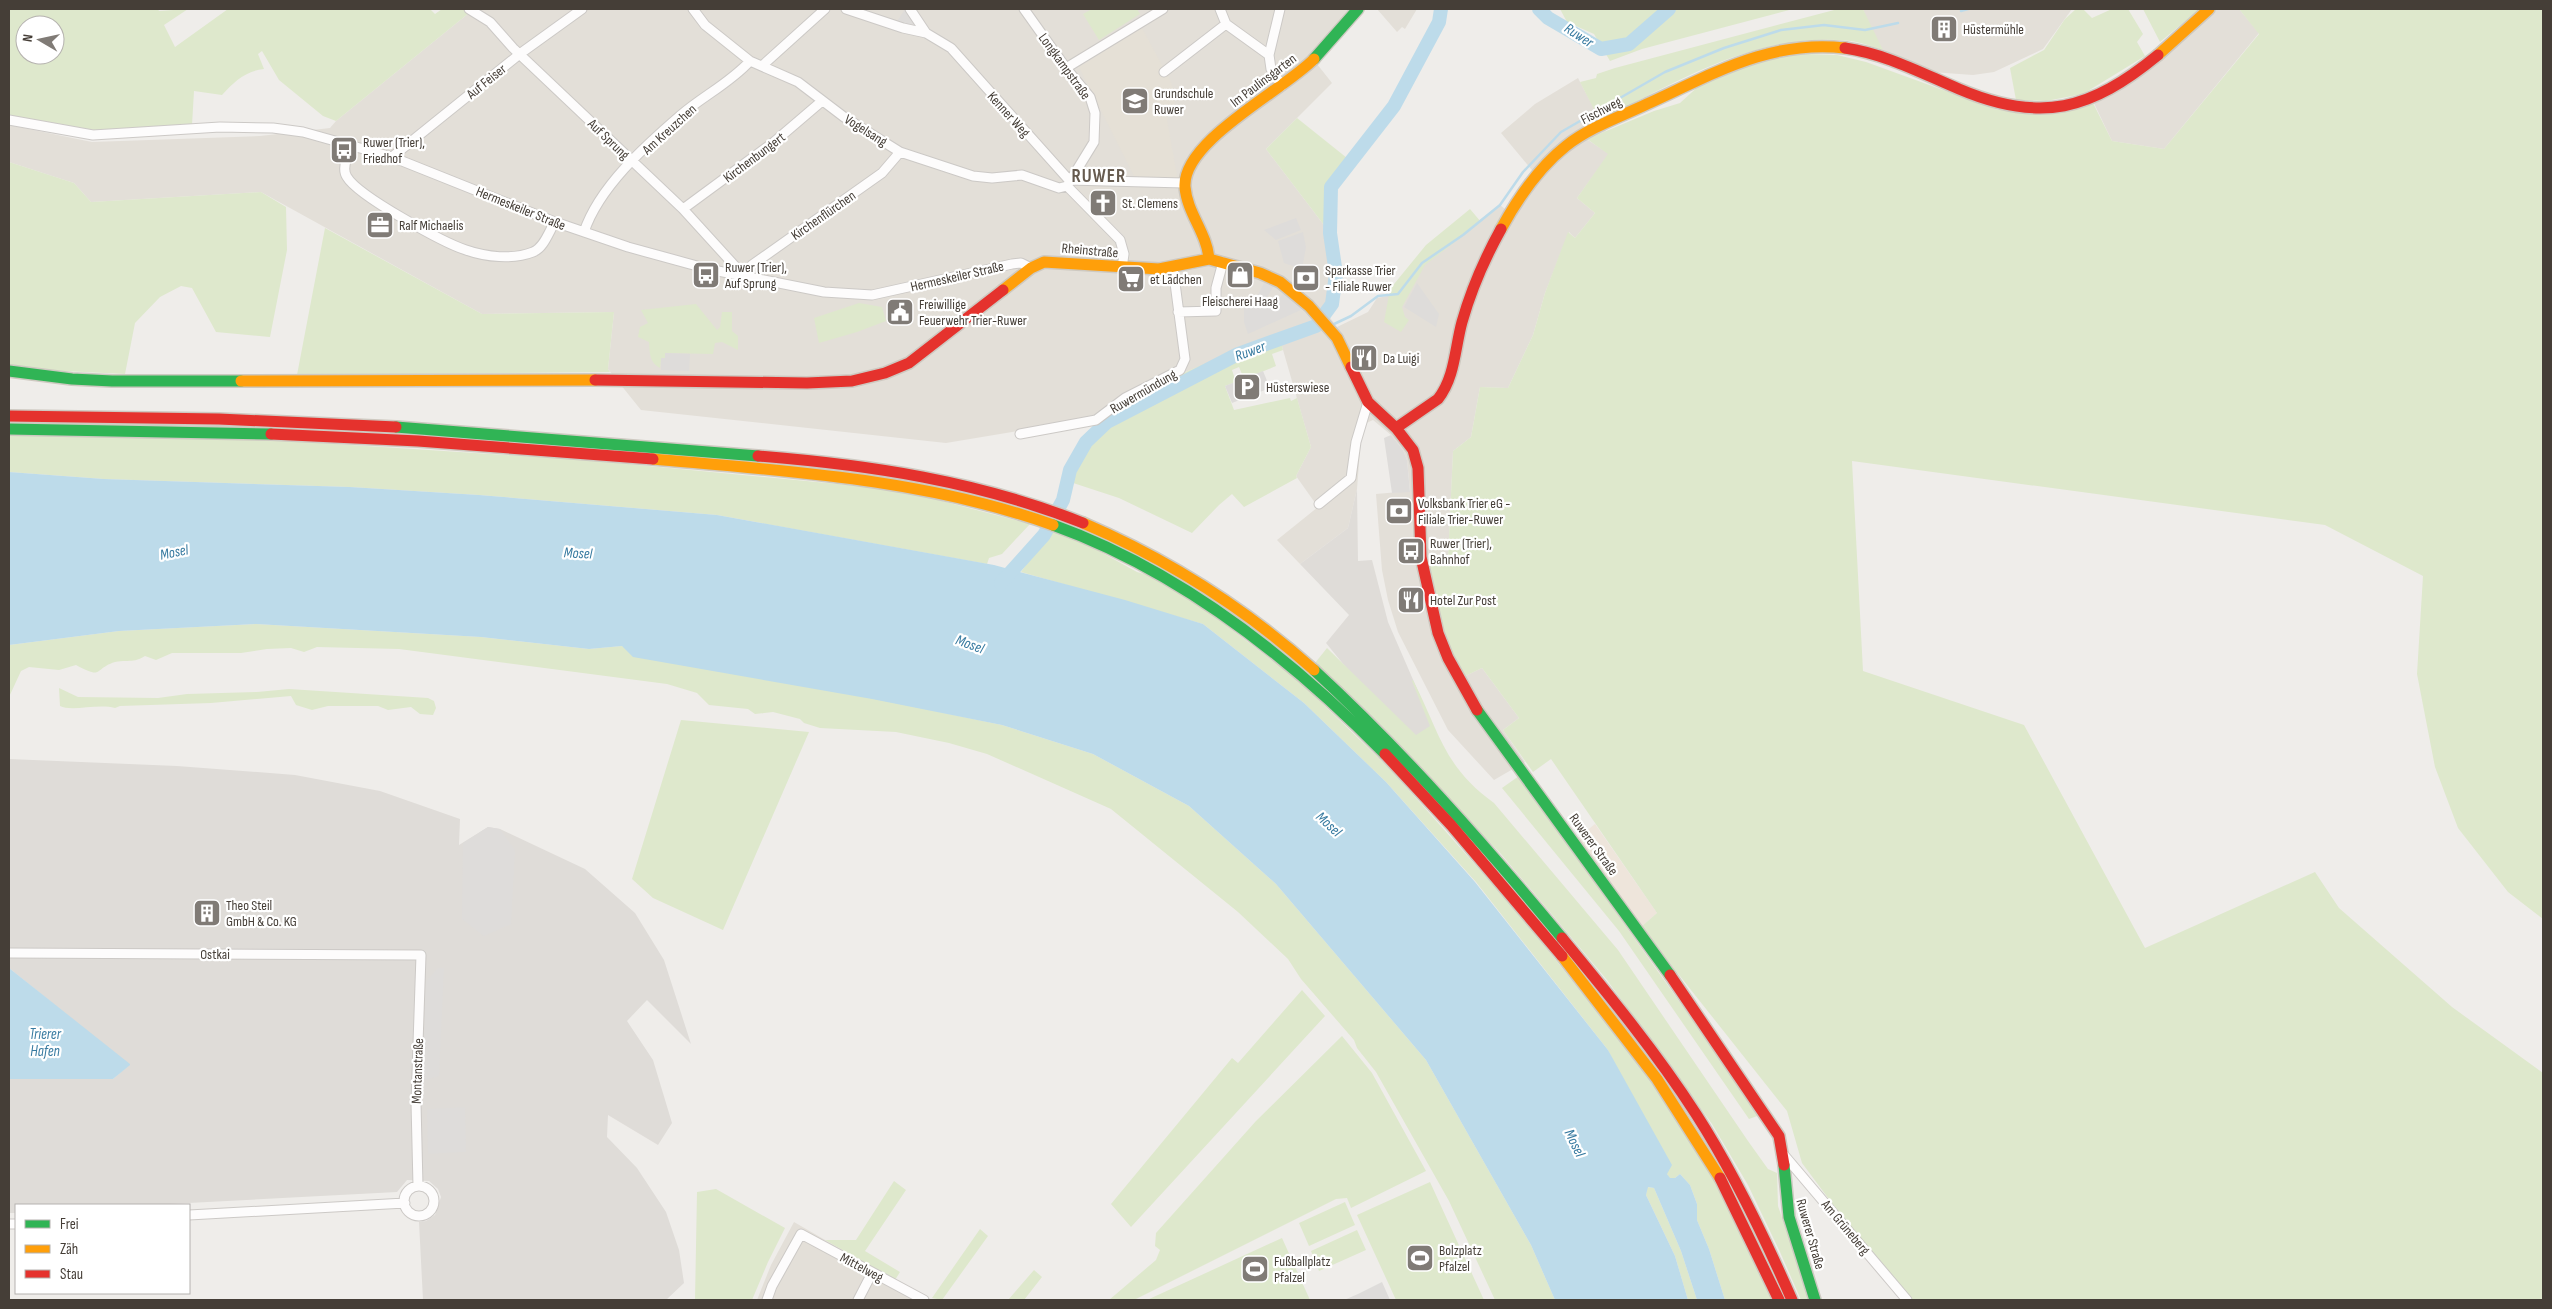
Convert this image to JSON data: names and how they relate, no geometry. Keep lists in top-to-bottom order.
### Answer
{
  "streets": {
    "main road": [
      "Im Paulinsgarten",
      "Fischweg",
      "Rheinstraße",
      "Ruwerer Straße"
    ],
    "street": [
      "Longkampstraße",
      "Auf Feiser",
      "Kenner Weg",
      "Am Kreuzchen",
      "Vogelsang",
      "Auf Sprung",
      "Kirchenbungert",
      "Hermeskeiler Straße",
      "Kirchenflürchen",
      "Ruwermündung",
      "Ostkai",
      "Montanstraße",
      "Am Grüneberg",
      "Mittelweg"
    ]
  },
  "crossings": [
    ["Longkampstraße", "Kenner Weg"],
    ["Longkampstraße", "Vogelsang"],
    ["Im Paulinsgarten", "Vogelsang"],
    ["Auf Feiser", "Auf Sprung"],
    ["Auf Feiser", "Hermeskeiler Straße"],
    ["Fischweg", "Ruwerer Straße"],
    ["Kenner Weg", "Vogelsang"],
    ["Kenner Weg", "Rheinstraße"],
    ["Am Kreuzchen", "Vogelsang"],
    ["Am Kreuzchen", "Auf Sprung"],
    ["Am Kreuzchen", "Hermeskeiler Straße"],
    ["Vogelsang", "Kirchenbungert"],
    ["Vogelsang", "Kirchenflürchen"],
    ["Auf Sprung", "Kirchenbungert"],
    ["Auf Sprung", "Hermeskeiler Straße"],
    ["Auf Sprung", "Kirchenflürchen"],
    ["Hermeskeiler Straße", "Kirchenflürchen"],
    ["Hermeskeiler Straße", "Rheinstraße"],
    ["Rheinstraße", "Ruwermündung"],
    ["Rheinstraße", "Ruwerer Straße"],
    ["Ruwerer Straße", "Am Grüneberg"],
    ["Ostkai", "Montanstraße"]
  ],
  "districts": ["RUWER"],
  "water": ["Ruwer", "Mosel", "Trierer Hafen"],
  "places": {
    "building": ["Hüstermühle", "Theo Steil GmbH & Co. KG"],
    "school or university": ["Grundschule Ruwer"],
    "bus stop": ["Ruwer (Trier), Friedhof", "Ruwer (Trier), Auf Sprung", "Ruwer (Trier), Bahnhof"],
    "church": ["St. Clemens"],
    "office": ["Ralf Michaelis"],
    "shop": ["Fleischerei Haag"],
    "bank": ["Sparkasse Trier - Filiale Ruwer", "Volksbank Trier eG - Filiale Trier-Ruwer"],
    "supermarket": ["et Lädchen"],
    "public building": ["Freiwillige Feuerwehr Trier-Ruwer"],
    "restaurant": ["Da Luigi", "Hotel Zur Post"],
    "parking": ["Hüsterswiese"],
    "sports": ["Bolzplatz Pfalzel", "Fußballplatz Pfalzel"]
  },
  "legend": ["Frei", "Zäh", "Stau"],
  "north": "left"
}
